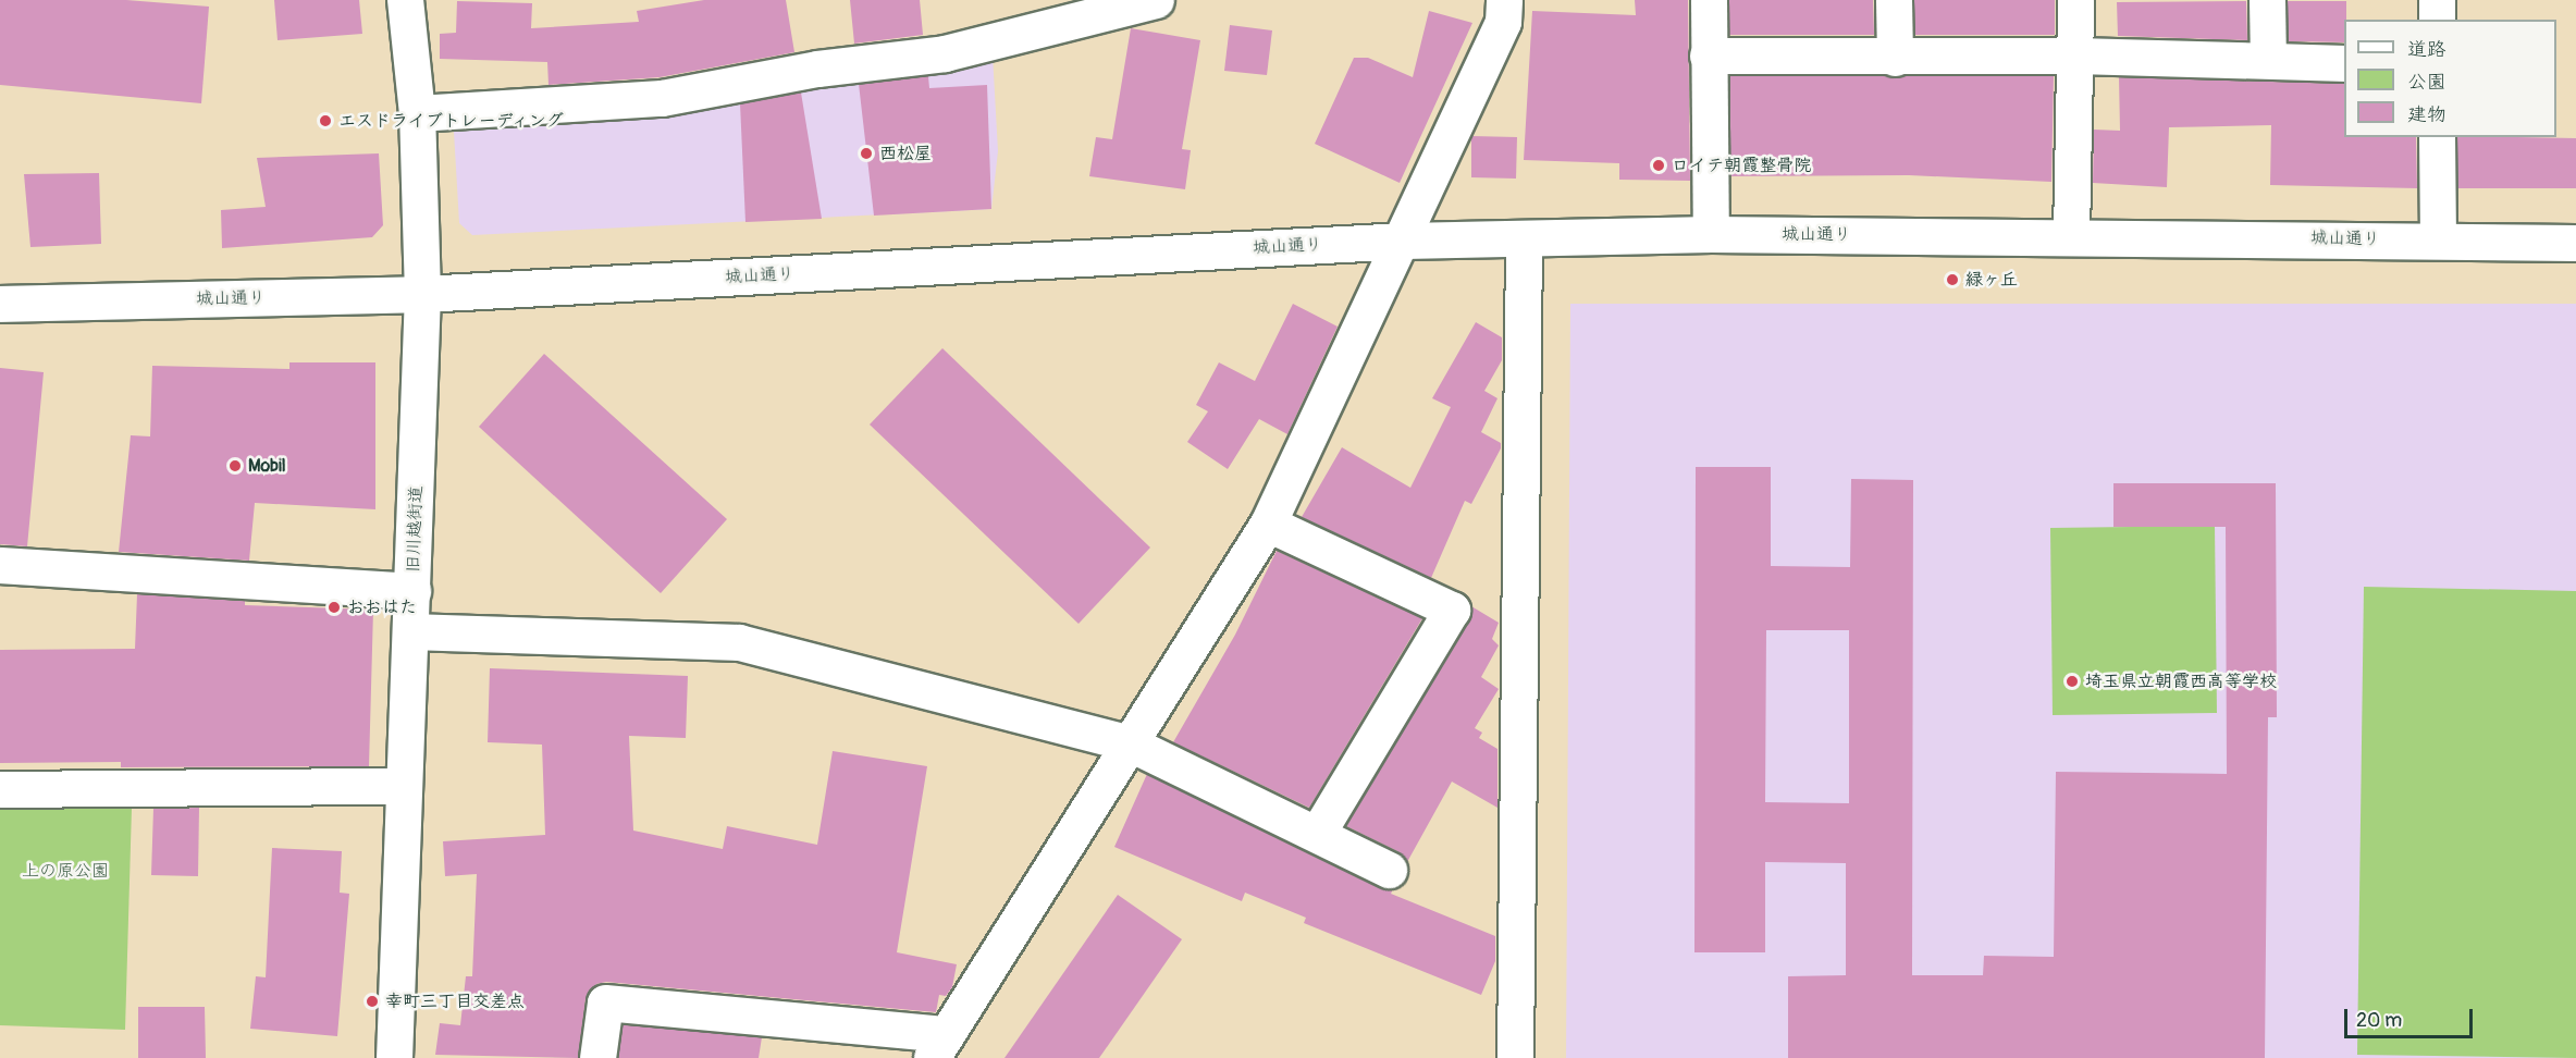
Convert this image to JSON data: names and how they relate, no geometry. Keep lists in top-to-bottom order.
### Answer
{
  "streets": {
    "street": ["城山通り", "旧川越街道"]
  },
  "crossings": [
    ["城山通り", "旧川越街道"]
  ],
  "parks": ["上の原公園"],
  "places": [
    "エスドライブトレーディング",
    "西松屋",
    "ロイテ朝霞整骨院",
    "緑ヶ丘",
    "Mobil",
    "おおはた",
    "埼玉県立朝霞西高等学校",
    "幸町三丁目交差点"
  ],
  "legend": ["道路", "公園", "建物"],
  "scale_bar": "20 m"
}
